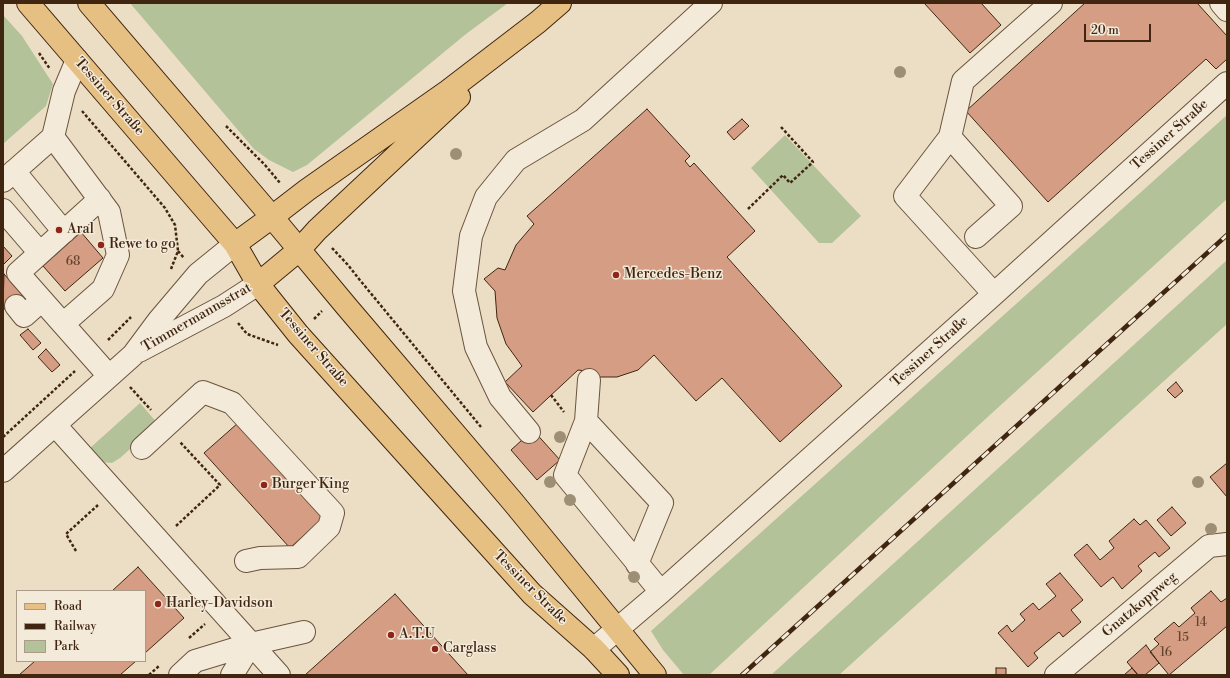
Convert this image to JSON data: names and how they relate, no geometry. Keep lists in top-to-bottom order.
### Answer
{
  "streets": {
    "main road": ["Tessiner Straße", "Timmermannsstrat"],
    "street": ["Gnatzkoppweg"]
  },
  "crossings": [
    ["Tessiner Straße", "Timmermannsstrat"]
  ],
  "places": [
    "Aral",
    "Rewe to go",
    "Mercedes-Benz",
    "Burger King",
    "Harley-Davidson",
    "A.T.U",
    "Carglass"
  ],
  "house_numbers": [
    "68",
    "14",
    "15",
    "16"
  ],
  "legend": ["Road", "Railway", "Park"],
  "scale_bar": "20 m"
}
